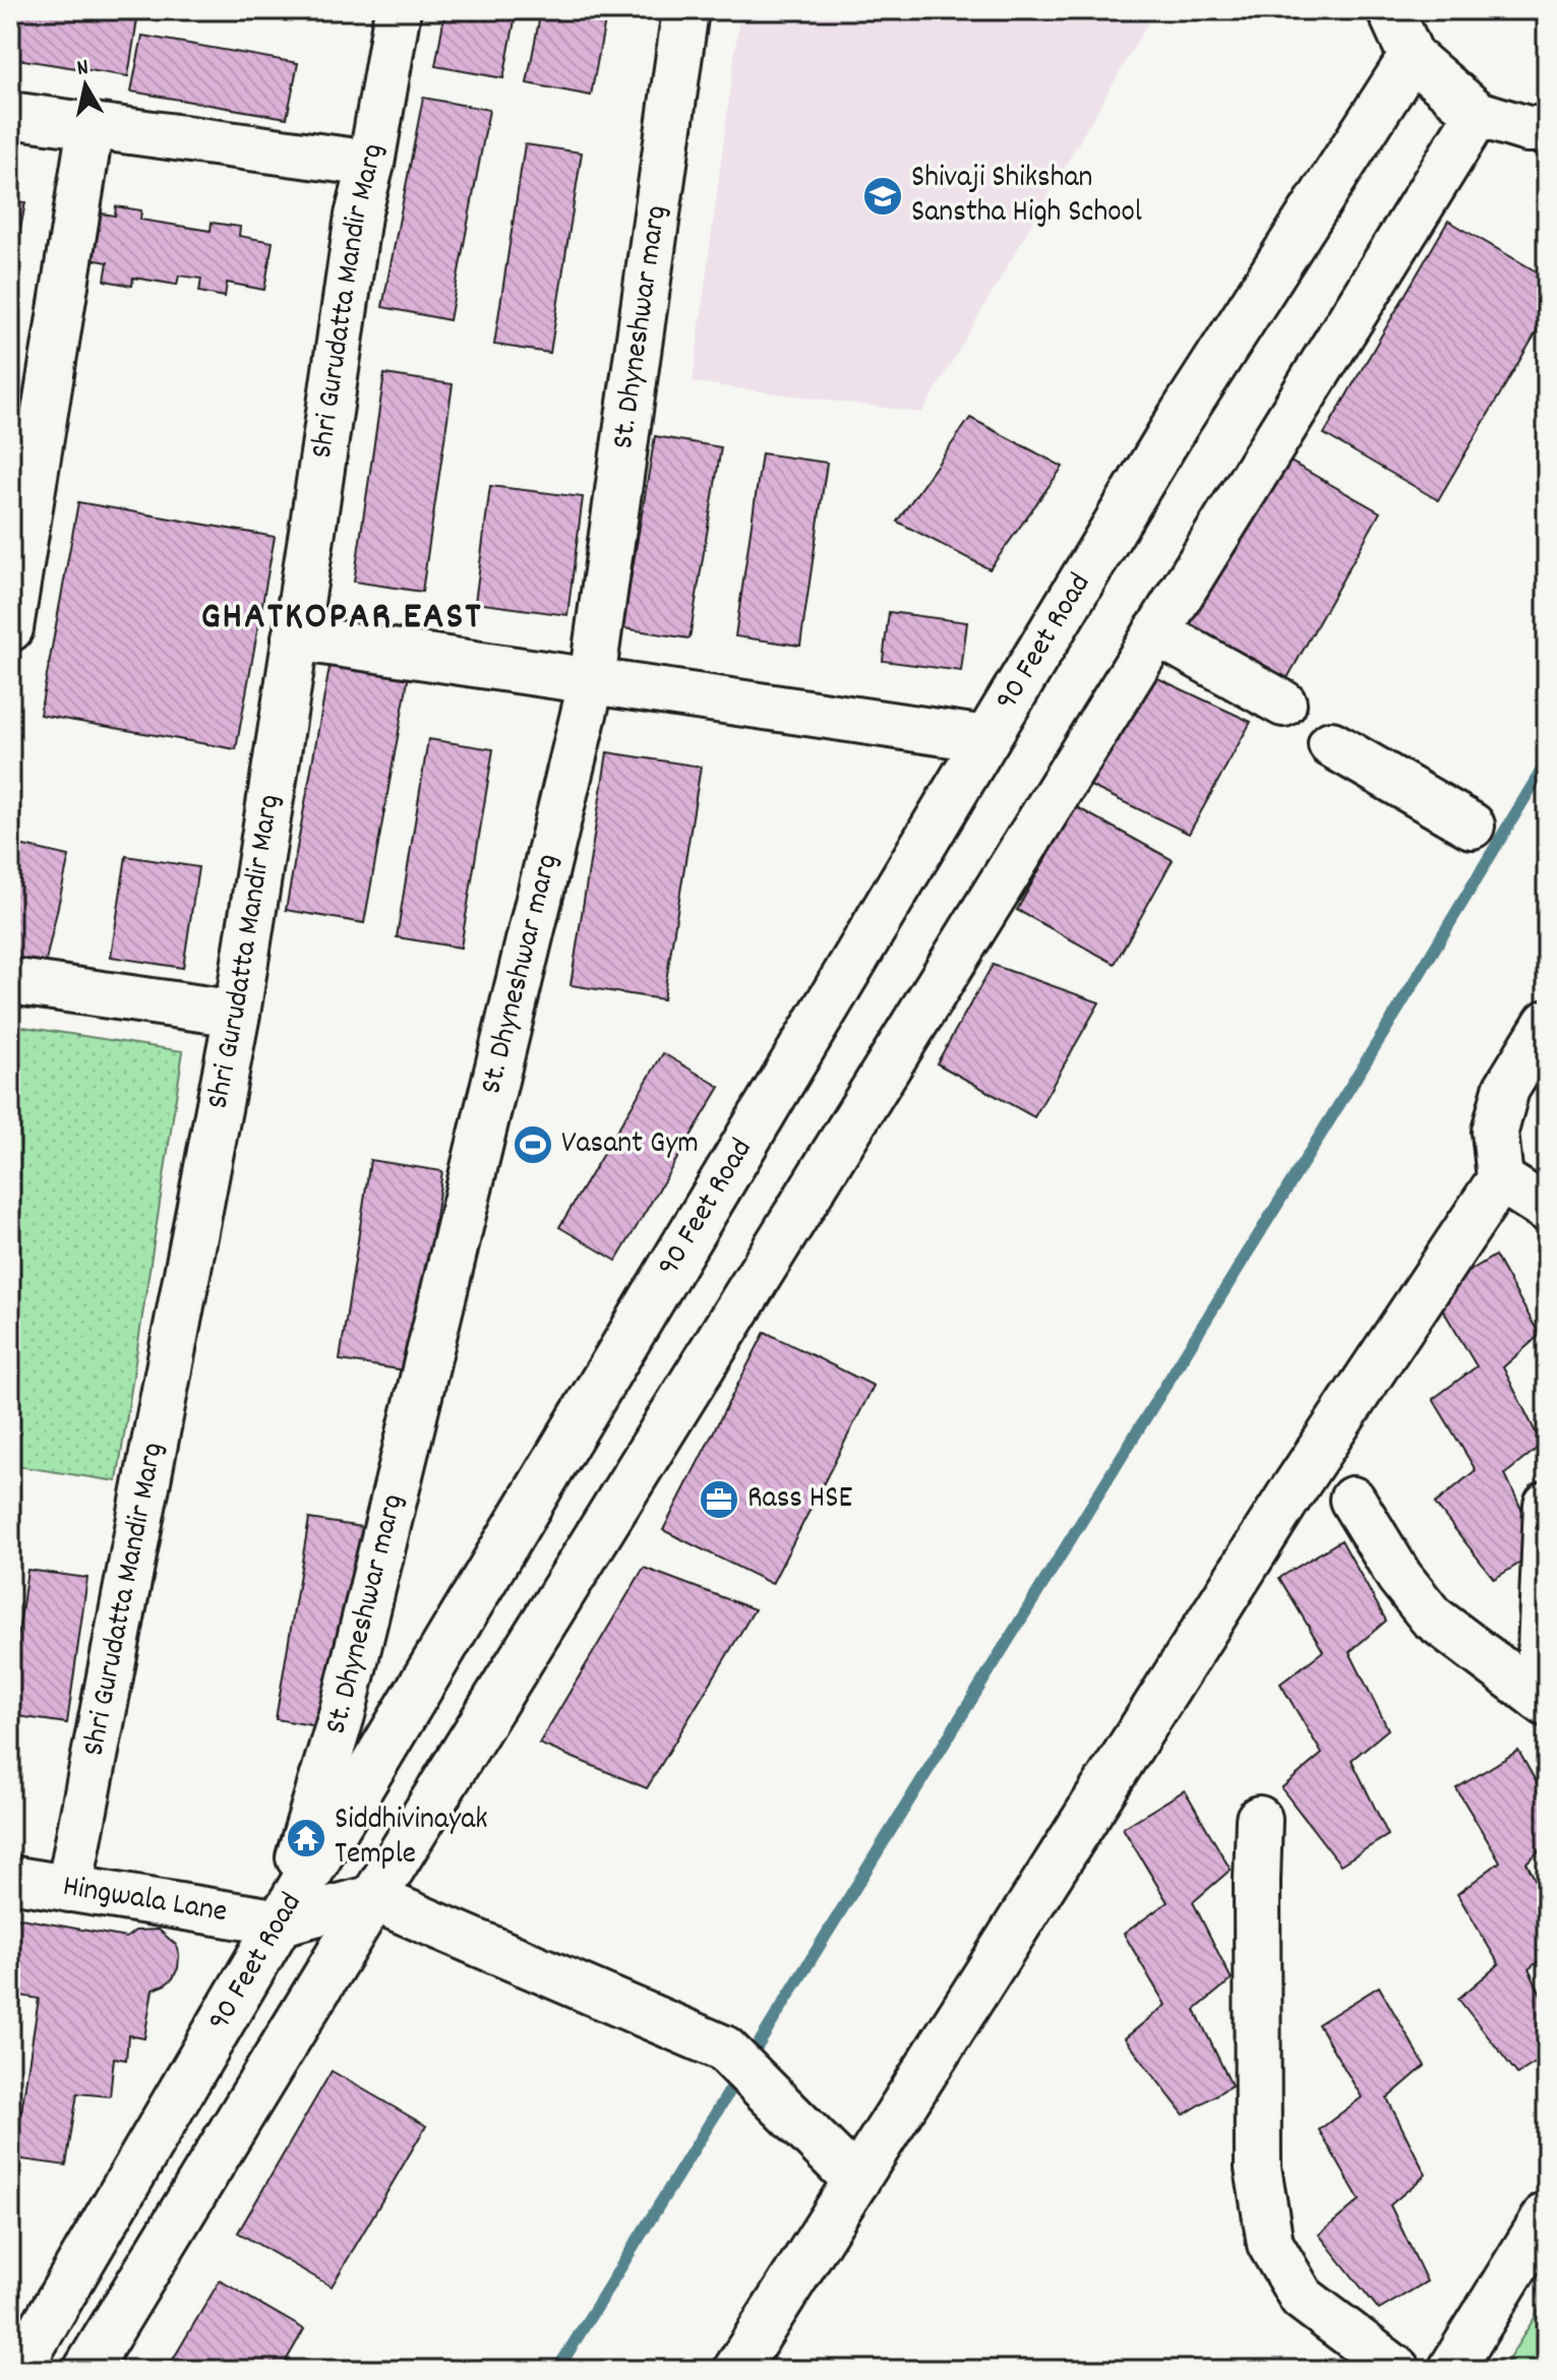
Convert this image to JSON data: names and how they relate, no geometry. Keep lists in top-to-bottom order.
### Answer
{
  "streets": {
    "street": [
      "Shri Gurudatta Mandir Marg",
      "St. Dhyneshwar marg",
      "90 Feet Road",
      "Hingwala Lane"
    ]
  },
  "crossings": [
    ["Shri Gurudatta Mandir Marg", "Hingwala Lane"],
    ["St. Dhyneshwar marg", "90 Feet Road"],
    ["St. Dhyneshwar marg", "Hingwala Lane"],
    ["90 Feet Road", "Hingwala Lane"]
  ],
  "districts": ["GHATKOPAR EAST"],
  "places": {
    "school or university": ["Shivaji Shikshan Sanstha High School"],
    "sports": ["Vasant Gym"],
    "office": ["Rass HSE"],
    "temple": ["Siddhivinayak Temple"]
  },
  "north": "top"
}
